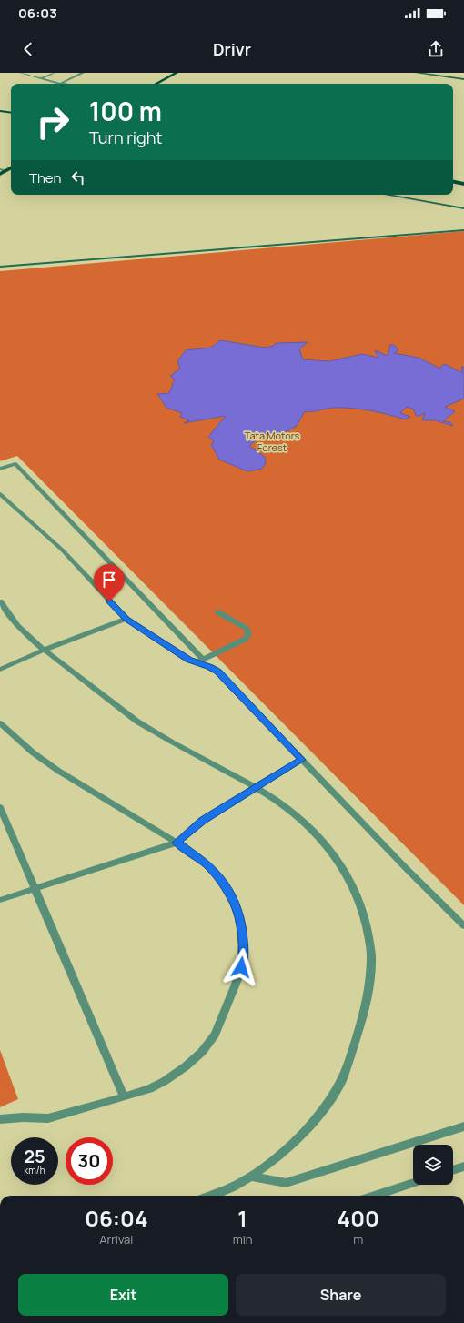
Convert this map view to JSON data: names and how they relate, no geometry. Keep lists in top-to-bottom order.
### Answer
{
  "parks": ["Tata Motors Forest"],
  "page": {
    "status": "06:03",
    "header": "Drivr",
    "turn": ["100 m", "Turn right"],
    "then": "Then",
    "speed": "25 km/h",
    "limit": "30",
    "eta": [
      "06:04",
      "Arrival",
      "1",
      "min",
      "400",
      "m"
    ],
    "buttons": ["Exit", "Share"]
  }
}
